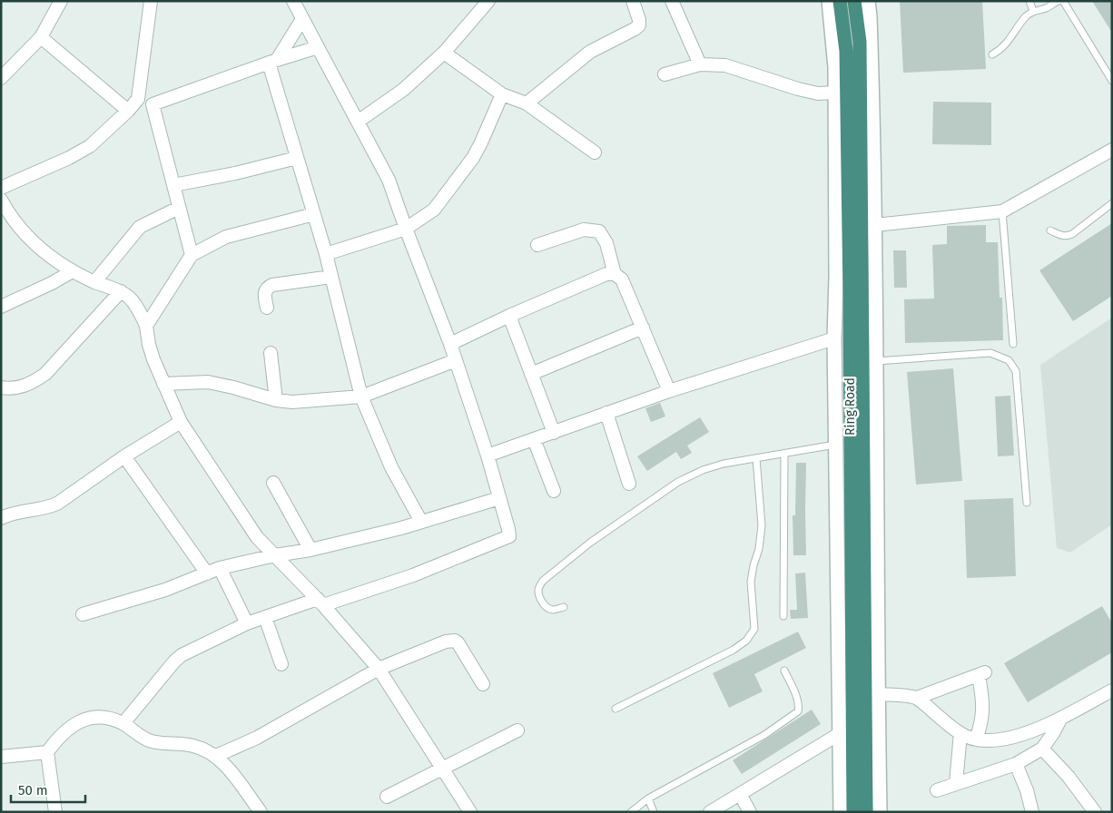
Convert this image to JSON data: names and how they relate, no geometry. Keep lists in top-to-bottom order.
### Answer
{
  "streets": {
    "highway": ["Ring Road"]
  },
  "scale_bar": "50 m"
}
